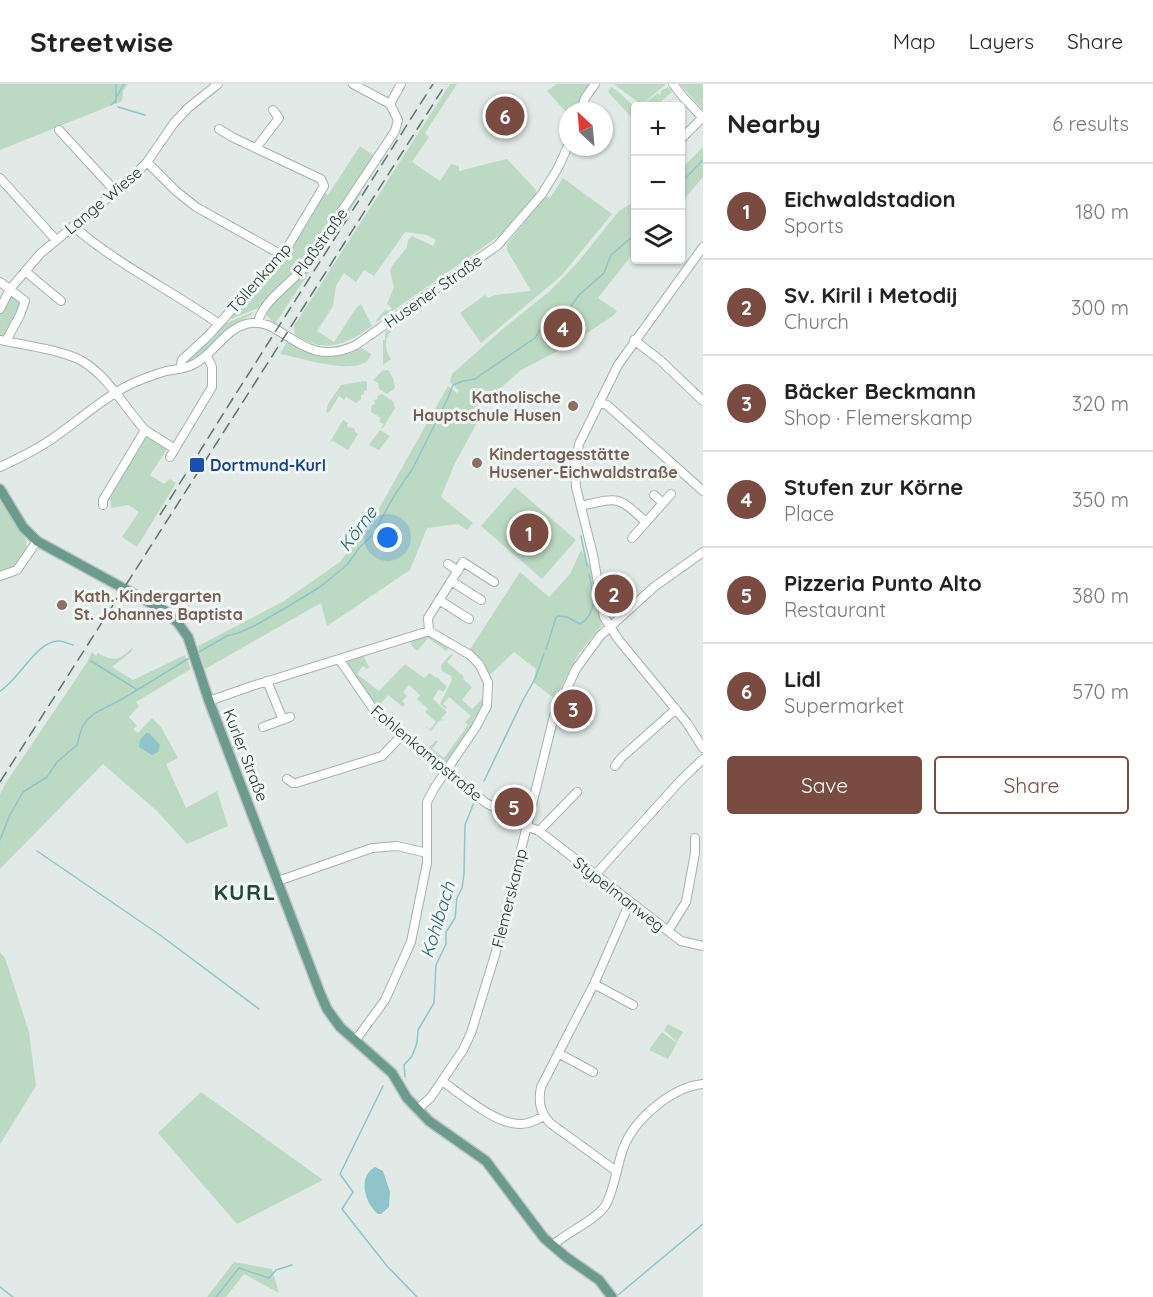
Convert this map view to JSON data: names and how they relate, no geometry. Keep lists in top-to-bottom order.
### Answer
{
  "streets": {
    "main road": ["Kurler Straße"],
    "street": [
      "Lange Wiese",
      "Plaßstraße",
      "Töllenkamp",
      "Husener Straße",
      "Fohlenkampstraße",
      "Stypelmanweg",
      "Flemerskamp"
    ]
  },
  "crossings": [
    ["Plaßstraße", "Husener Straße"],
    ["Fohlenkampstraße", "Stypelmanweg"],
    ["Fohlenkampstraße", "Flemerskamp"],
    ["Kurler Straße", "Flemerskamp"],
    ["Stypelmanweg", "Flemerskamp"]
  ],
  "districts": ["KURL"],
  "water": ["Körne", "Kohlbach"],
  "places": {
    "other": ["Katholische Hauptschule Husen", "Kindertagesstätte Husener-Eichwaldstraße", "Kath. Kindergarten St. Johannes Baptista"],
    "transit": ["Dortmund-Kurl"]
  },
  "north": "top left",
  "page": {
    "header": "Streetwise",
    "nav": ["Map", "Layers", "Share"],
    "heading": ["Nearby", "6 results"],
    "pins": [
      "6",
      "4",
      "1",
      "2",
      "3",
      "5"
    ],
    "map_buttons": ["+", "−"],
    "list": [
      {
        "mark": "1",
        "name": "Eichwaldstadion",
        "note": "Sports",
        "value": "180 m"
      },
      {
        "mark": "2",
        "name": "Sv. Kiril i Metodij",
        "note": "Church",
        "value": "300 m"
      },
      {
        "mark": "3",
        "name": "Bäcker Beckmann",
        "note": "Shop · Flemerskamp",
        "value": "320 m"
      },
      {
        "mark": "4",
        "name": "Stufen zur Körne",
        "note": "Place",
        "value": "350 m"
      },
      {
        "mark": "5",
        "name": "Pizzeria Punto Alto",
        "note": "Restaurant",
        "value": "380 m"
      },
      {
        "mark": "6",
        "name": "Lidl",
        "note": "Supermarket",
        "value": "570 m"
      }
    ],
    "buttons": ["Save", "Share"]
  }
}
